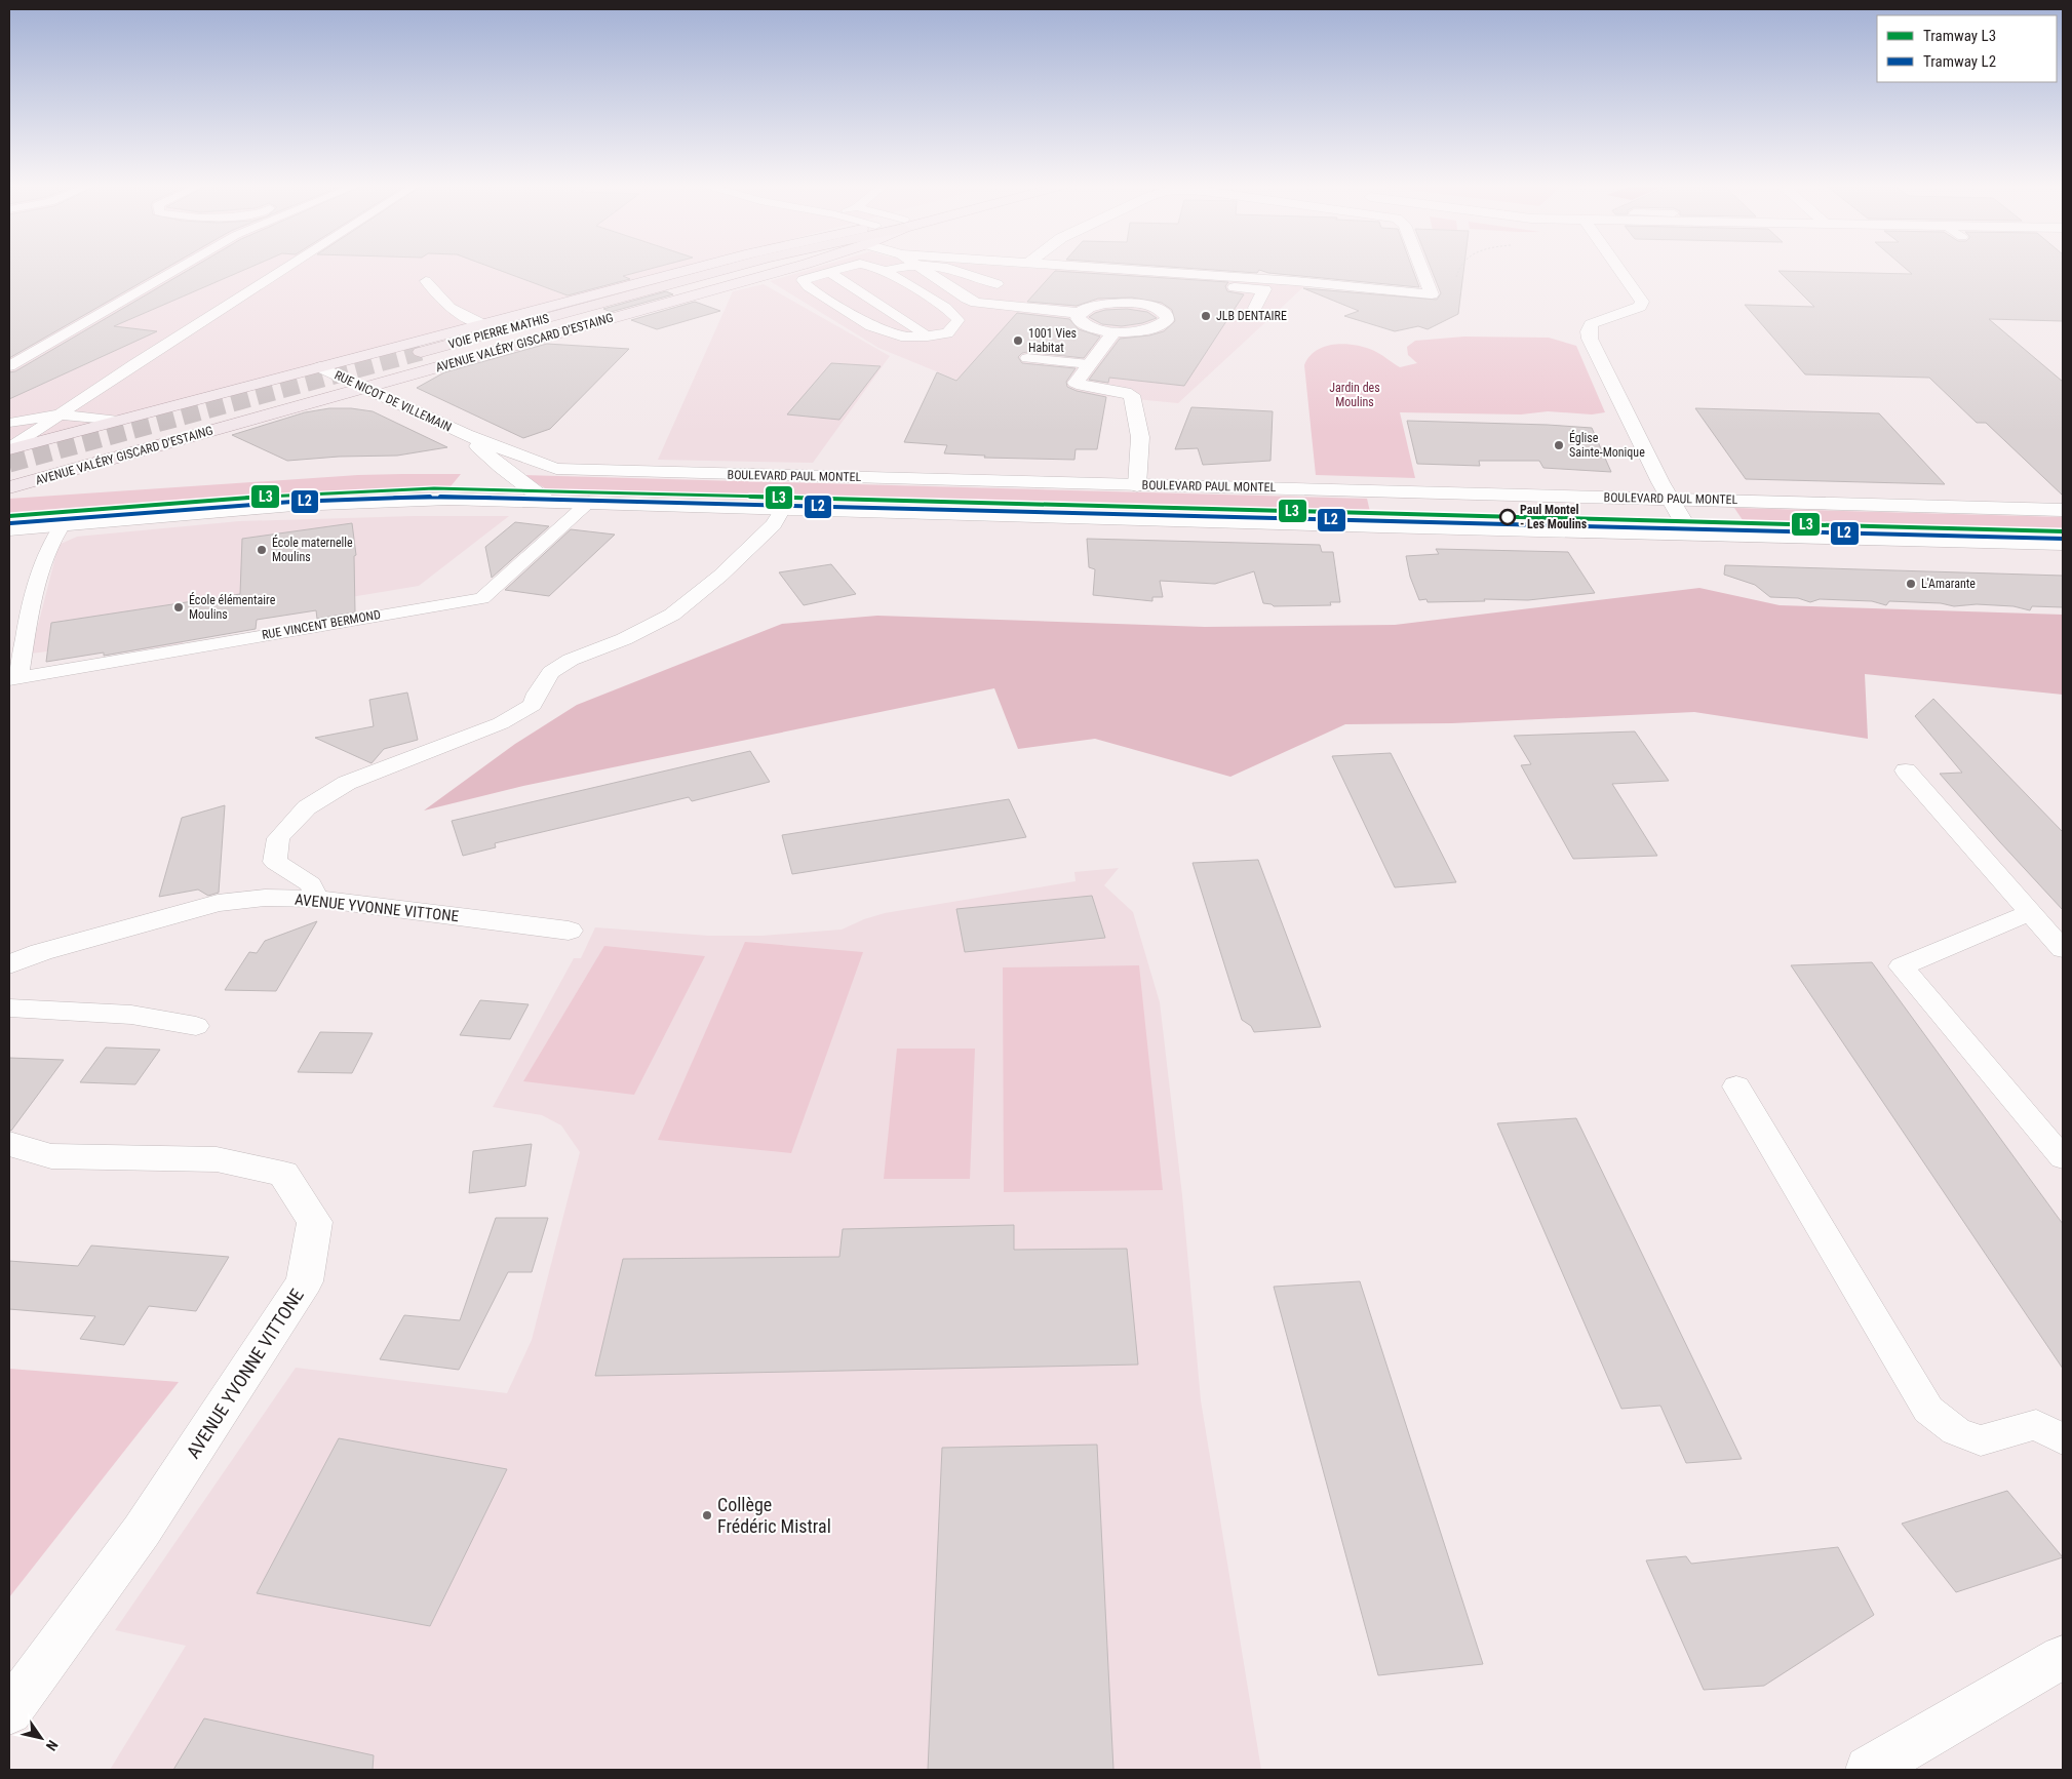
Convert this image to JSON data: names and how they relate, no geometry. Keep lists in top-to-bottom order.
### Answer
{
  "streets": {
    "highway": ["VOIE PIERRE MATHIS"],
    "main road": ["AVENUE VALÉRY GISCARD D'ESTAING"],
    "street": ["RUE NICOT DE VILLEMAIN", "BOULEVARD PAUL MONTEL", "AVENUE YVONNE VITTONE"],
    "lane": ["RUE VINCENT BERMOND"]
  },
  "crossings": [
    ["AVENUE VALÉRY GISCARD D'ESTAING", "RUE NICOT DE VILLEMAIN"],
    ["RUE NICOT DE VILLEMAIN", "BOULEVARD PAUL MONTEL"]
  ],
  "parks": ["Jardin des Moulins"],
  "places": [
    "JLB DENTAIRE",
    "1001 Vies Habitat",
    "Église Sainte-Monique",
    "Paul Montel - Les Moulins",
    "École maternelle Moulins",
    "L'Amarante",
    "École élémentaire Moulins",
    "Collège Frédéric Mistral"
  ],
  "lines": ["tram line L3", "tram line L2"],
  "legend": ["Tramway L3", "Tramway L2"],
  "north": "bottom right"
}
